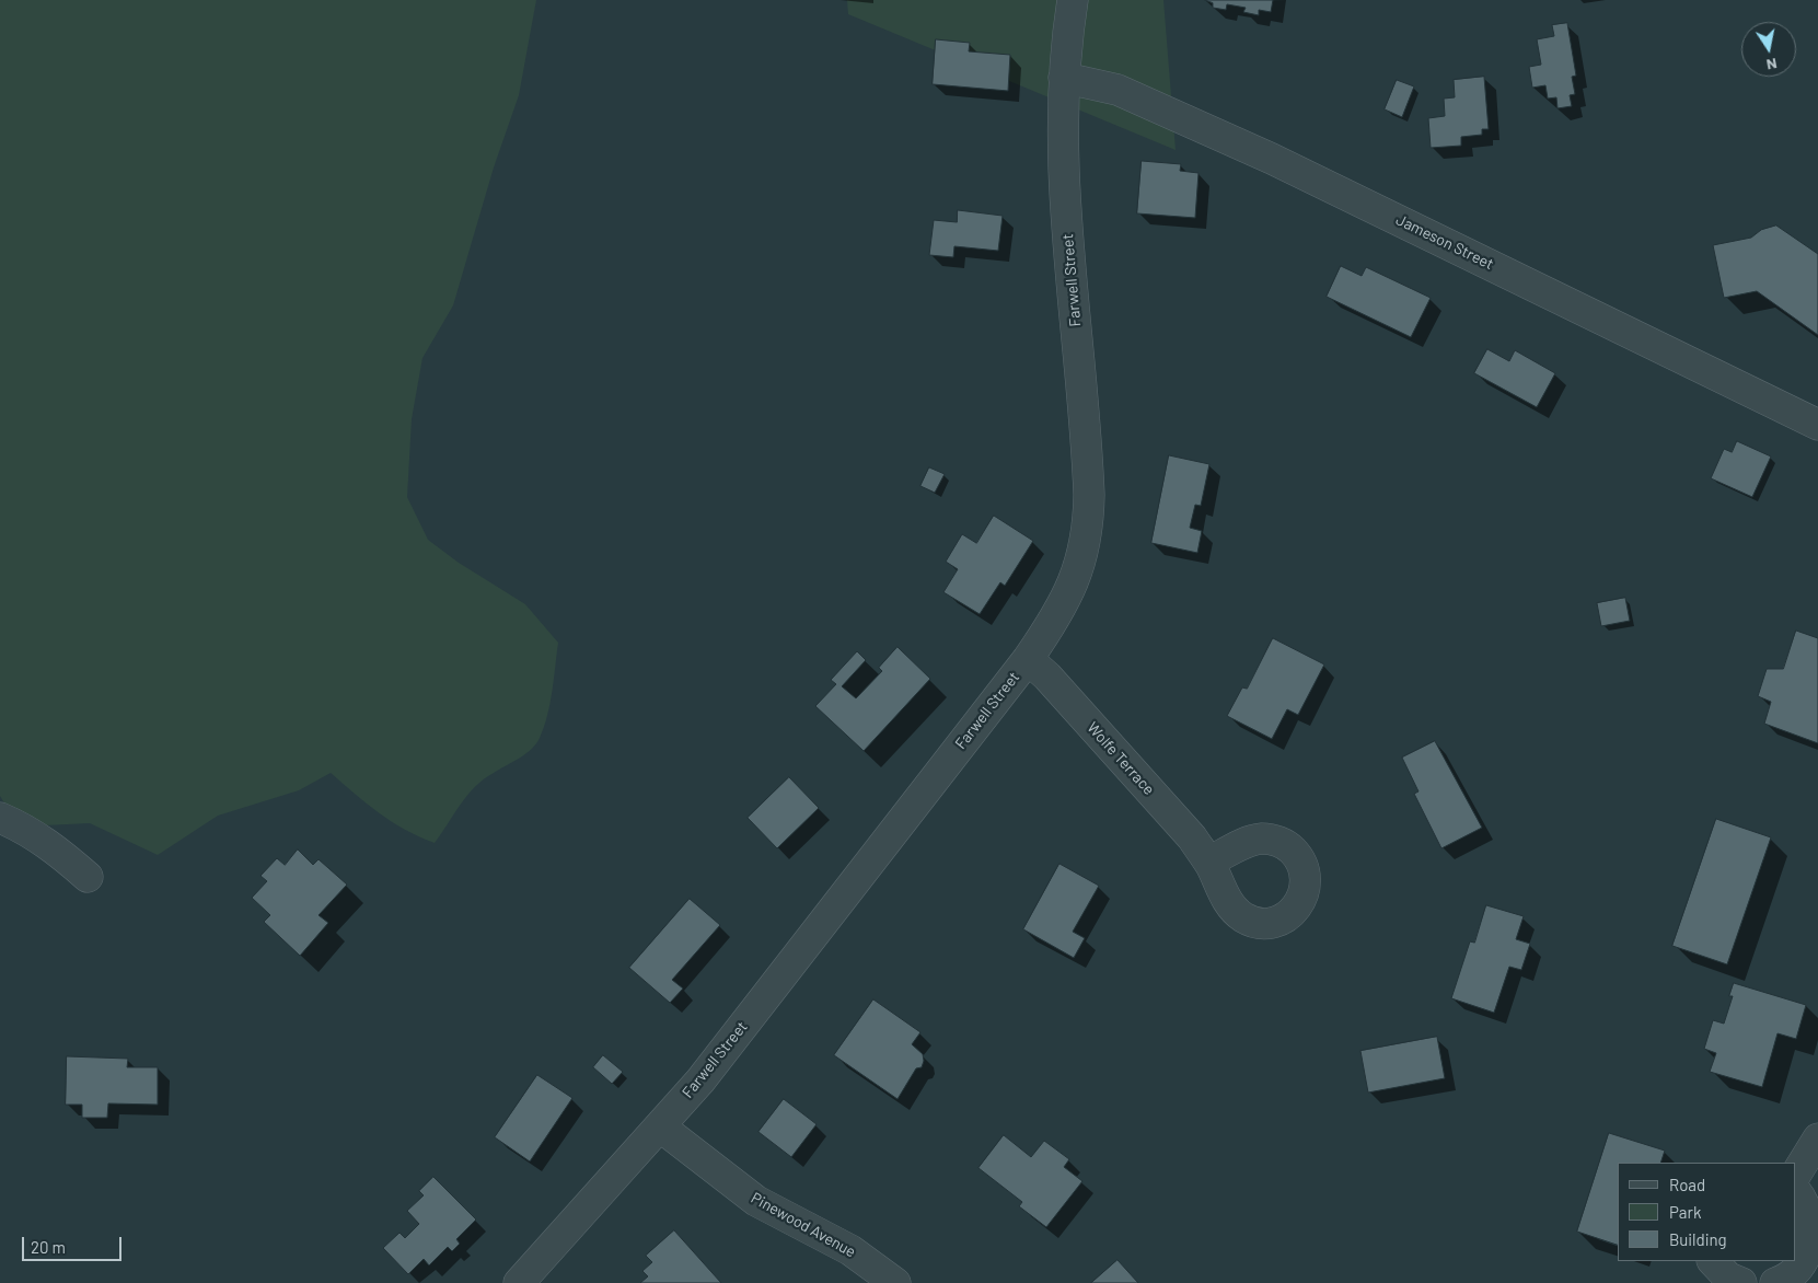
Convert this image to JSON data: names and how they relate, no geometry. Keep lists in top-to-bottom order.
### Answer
{
  "streets": {
    "street": [
      "Jameson Street",
      "Farwell Street",
      "Wolfe Terrace",
      "Pinewood Avenue"
    ]
  },
  "crossings": [
    ["Jameson Street", "Farwell Street"],
    ["Farwell Street", "Wolfe Terrace"],
    ["Farwell Street", "Pinewood Avenue"]
  ],
  "legend": ["Road", "Park", "Building"],
  "scale_bar": "20 m",
  "north": "bottom"
}
